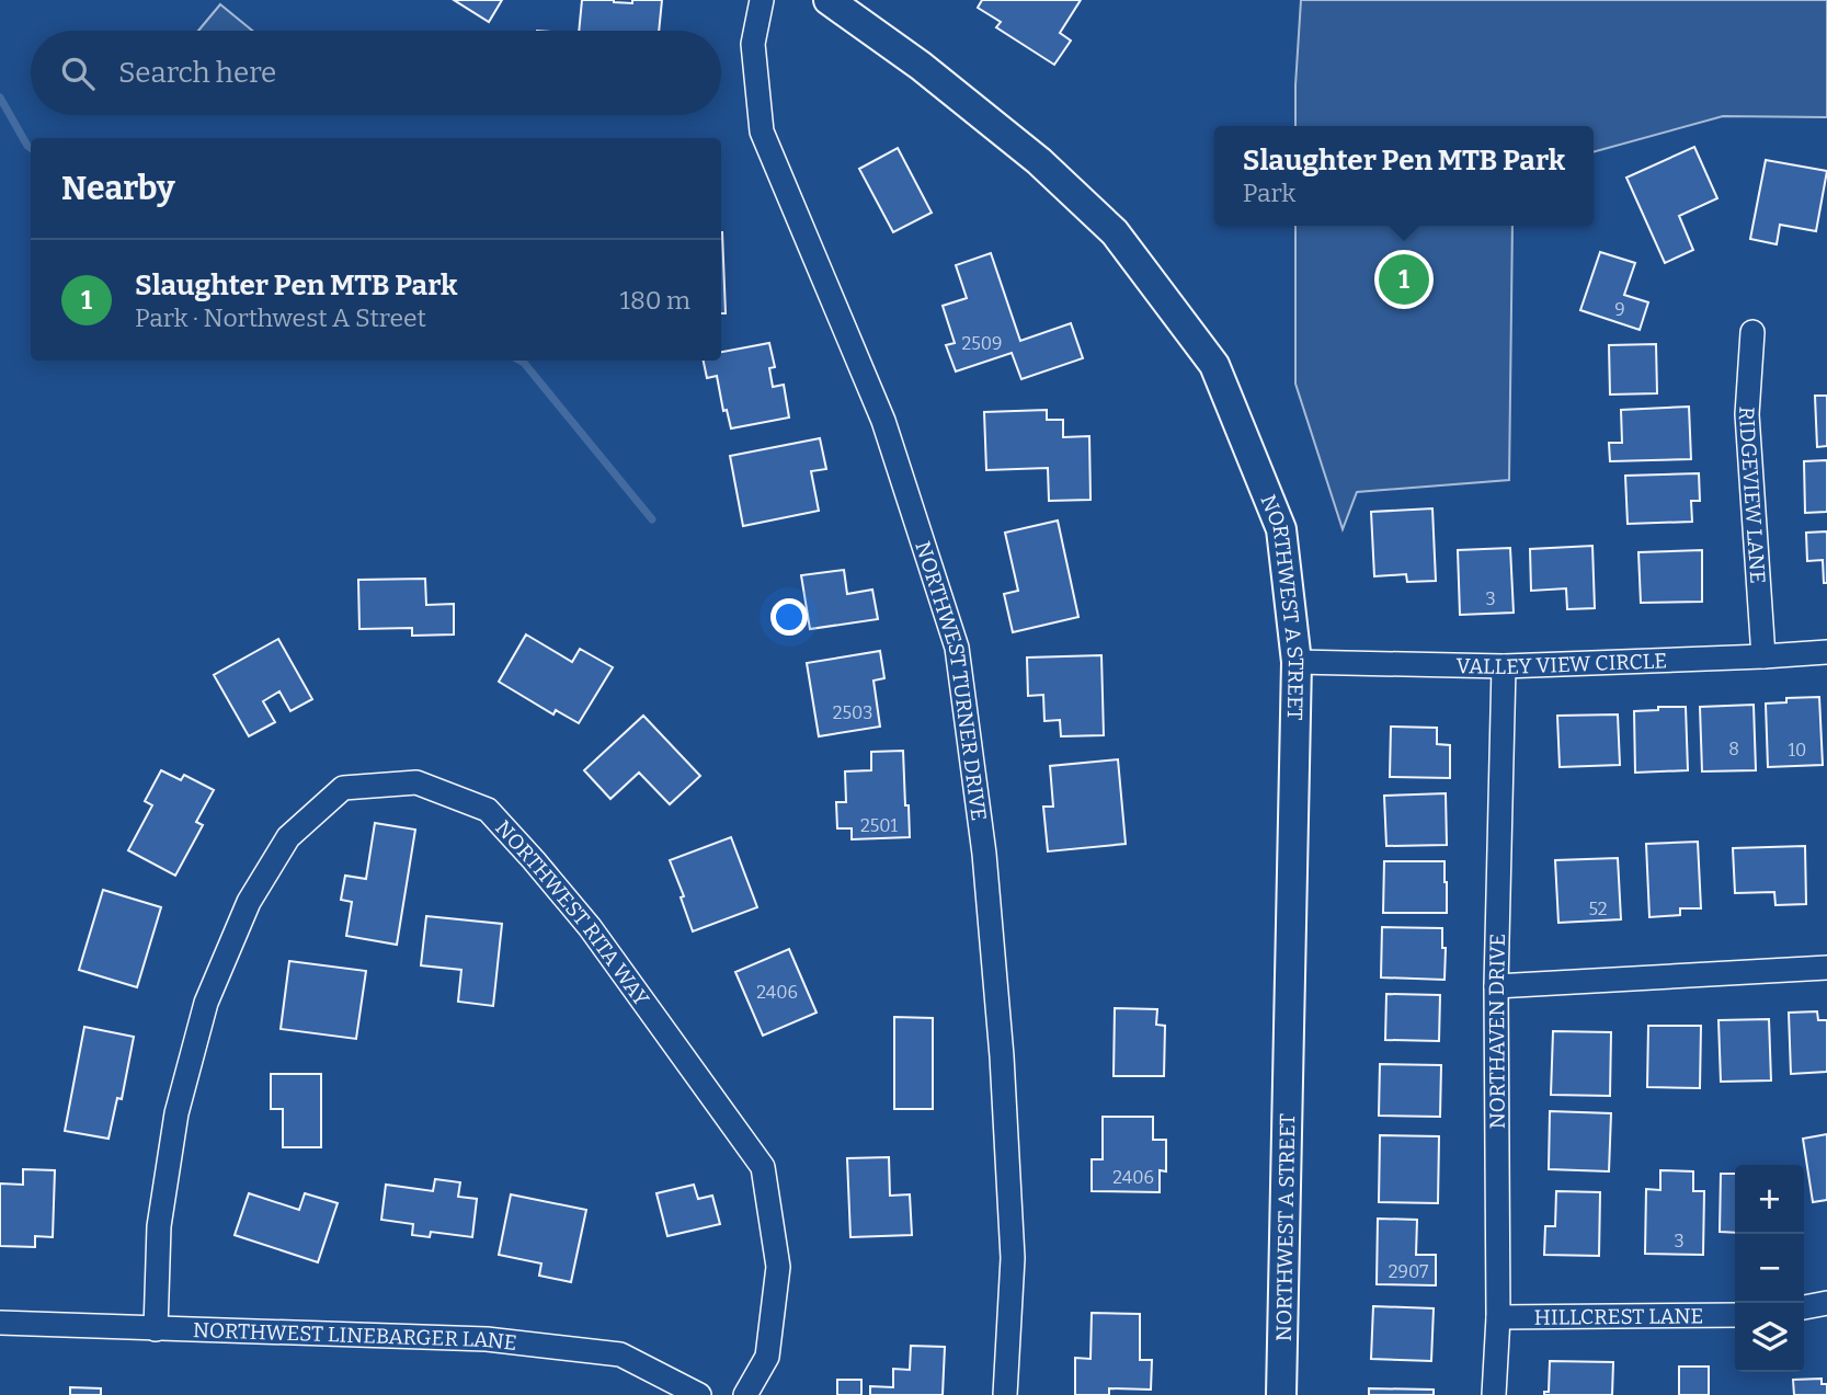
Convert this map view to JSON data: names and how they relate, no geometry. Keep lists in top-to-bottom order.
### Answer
{
  "streets": {
    "street": [
      "RIDGEVIEW LANE",
      "NORTHWEST A STREET",
      "VALLEY VIEW CIRCLE",
      "NORTHWEST TURNER DRIVE",
      "NORTHWEST RITA WAY",
      "NORTHAVEN DRIVE",
      "HILLCREST LANE",
      "NORTHWEST LINEBARGER LANE"
    ]
  },
  "crossings": [
    ["RIDGEVIEW LANE", "VALLEY VIEW CIRCLE"],
    ["NORTHWEST A STREET", "VALLEY VIEW CIRCLE"],
    ["VALLEY VIEW CIRCLE", "NORTHAVEN DRIVE"],
    ["NORTHWEST RITA WAY", "NORTHWEST LINEBARGER LANE"],
    ["NORTHAVEN DRIVE", "HILLCREST LANE"]
  ],
  "house_numbers": [
    "9",
    "2509",
    "3",
    "2503",
    "8",
    "10",
    "2501",
    "52",
    "2406",
    "2406",
    "3",
    "2907"
  ],
  "page": {
    "search": "Search here",
    "popup": ["Slaughter Pen MTB Park", "Park"],
    "heading": "Nearby",
    "list": [
      {
        "mark": "1",
        "name": "Slaughter Pen MTB Park",
        "note": "Park · Northwest A Street",
        "value": "180 m"
      }
    ],
    "pins": "1",
    "map_buttons": ["+", "−"]
  }
}
